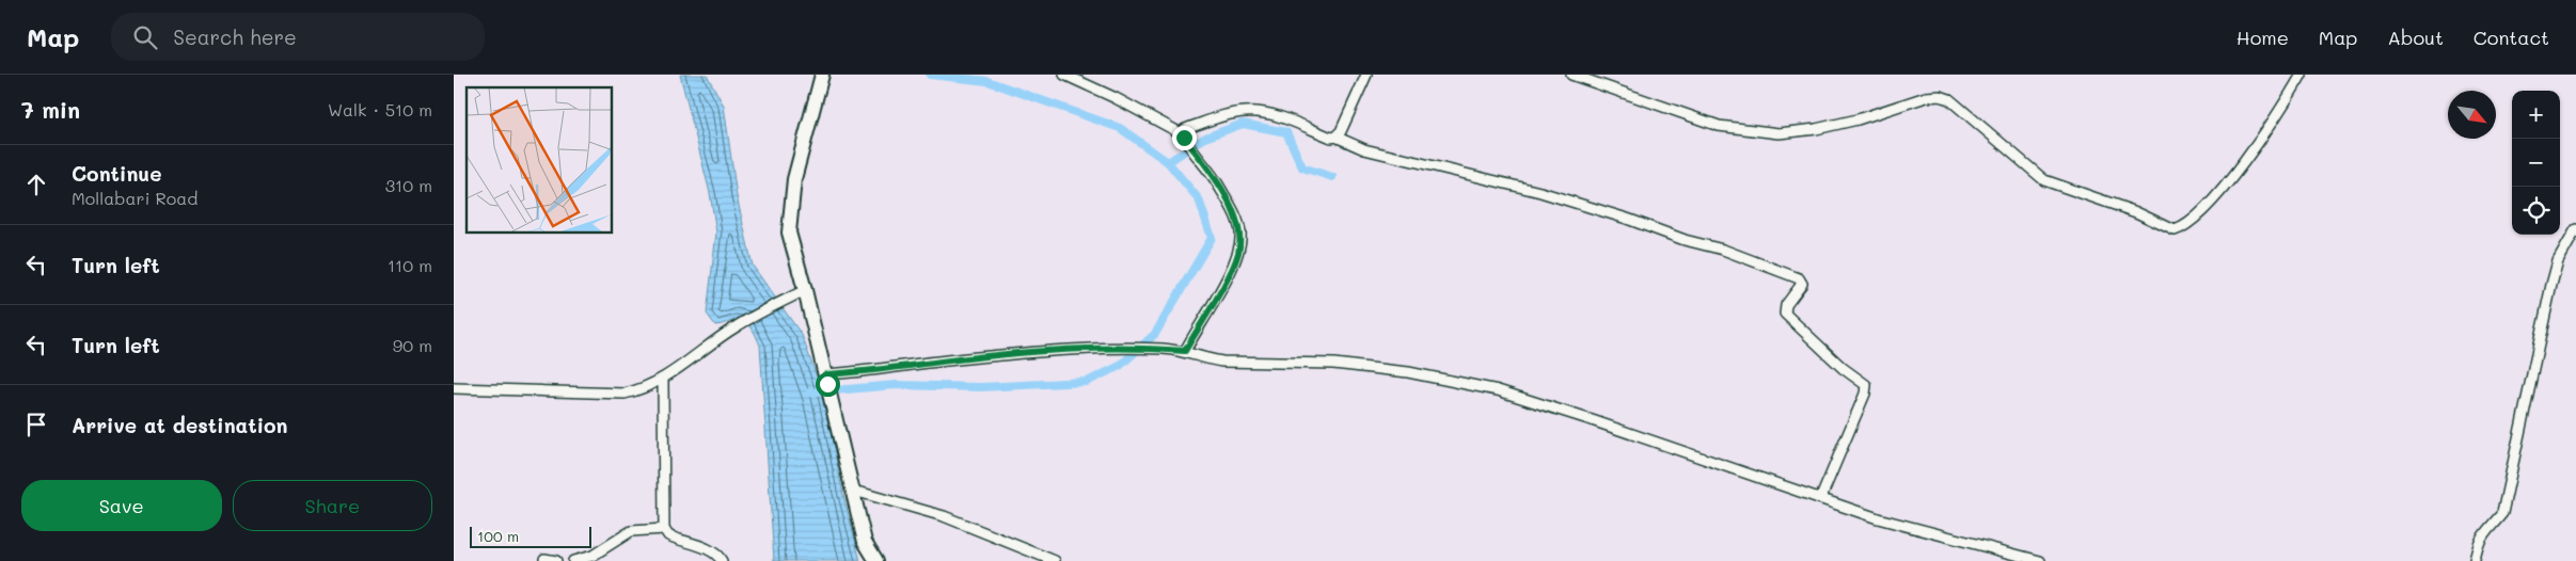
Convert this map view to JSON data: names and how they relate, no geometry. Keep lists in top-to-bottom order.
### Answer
{
  "scale_bar": "100 m",
  "north": "bottom right",
  "page": {
    "header": "Map",
    "search": "Search here",
    "nav": [
      "Home",
      "Map",
      "About",
      "Contact"
    ],
    "heading": ["7 min", "Walk · 510 m"],
    "map_buttons": ["+", "−"],
    "list": [
      ["Continue", "Mollabari Road", "310 m"],
      ["Turn left", "110 m"],
      ["Turn left", "90 m"],
      "Arrive at destination"
    ],
    "buttons": ["Save", "Share"],
    "scale": "100 m"
  }
}
